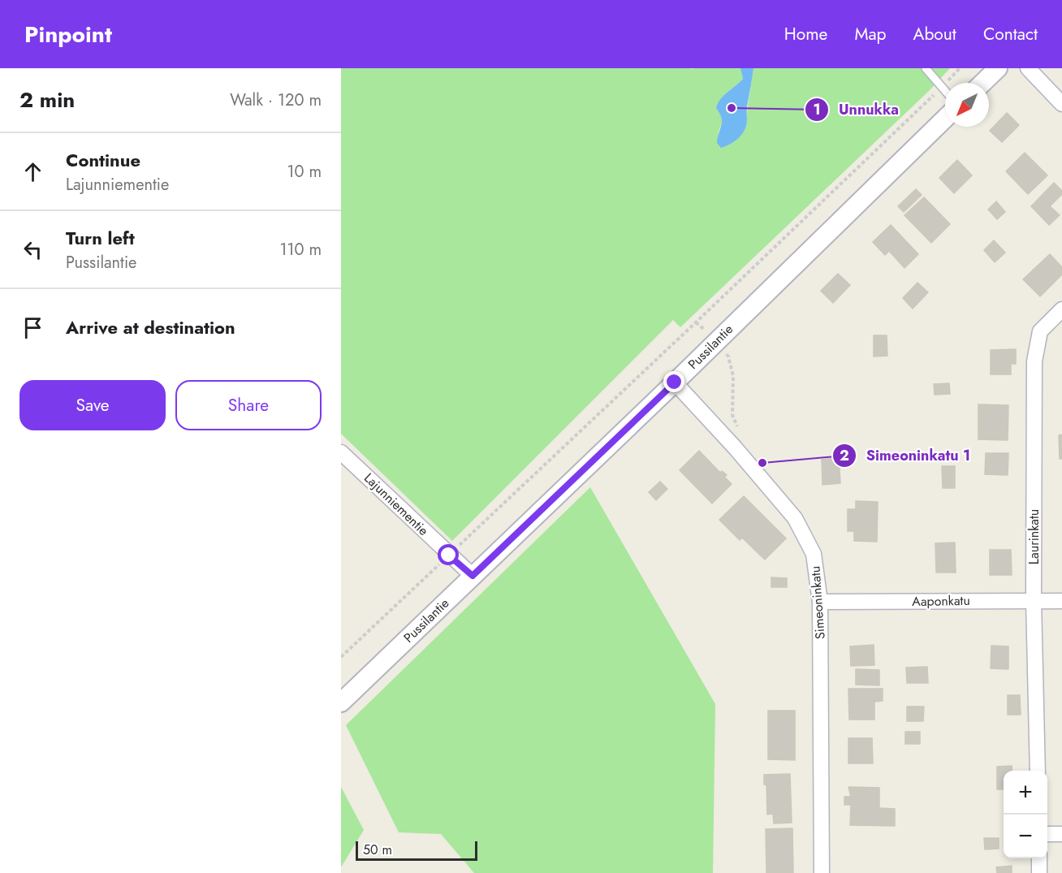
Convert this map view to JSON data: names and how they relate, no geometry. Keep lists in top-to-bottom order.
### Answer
{
  "streets": {
    "street": [
      "Pussilantie",
      "Lajunniementie",
      "Laurinkatu",
      "Aaponkatu",
      "Simeoninkatu"
    ]
  },
  "crossings": [
    ["Pussilantie", "Lajunniementie"],
    ["Pussilantie", "Simeoninkatu"],
    ["Laurinkatu", "Aaponkatu"],
    ["Aaponkatu", "Simeoninkatu"]
  ],
  "places": ["Unnukka", "Simeoninkatu 1"],
  "scale_bar": "50 m",
  "north": "bottom left",
  "page": {
    "header": "Pinpoint",
    "nav": [
      "Home",
      "Map",
      "About",
      "Contact"
    ],
    "heading": ["2 min", "Walk · 120 m"],
    "list": [
      ["Continue", "Lajunniementie", "10 m"],
      ["Turn left", "Pussilantie", "110 m"],
      "Arrive at destination"
    ],
    "buttons": ["Save", "Share"],
    "map_buttons": ["+", "−"],
    "scale": "50 m"
  }
}
